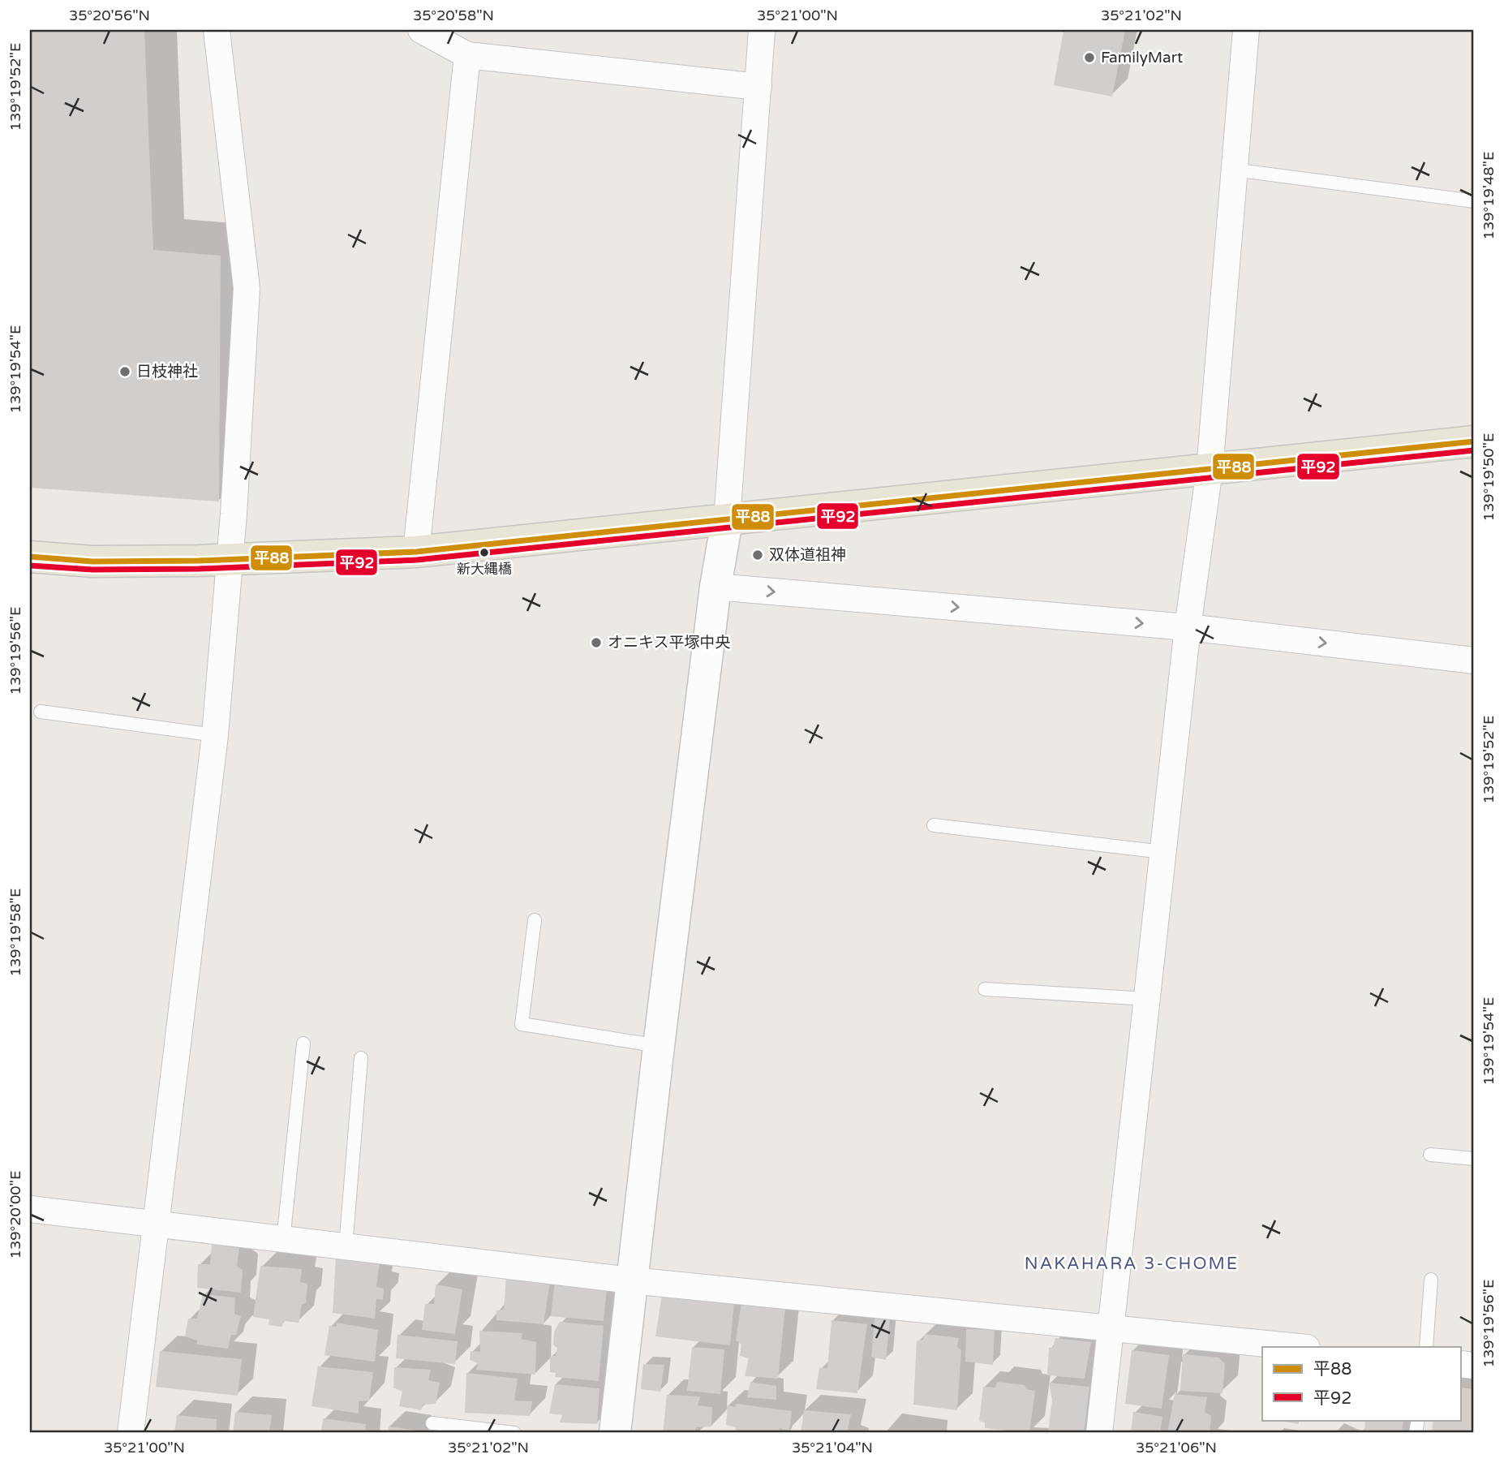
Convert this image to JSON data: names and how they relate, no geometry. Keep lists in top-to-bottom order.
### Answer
{
  "districts": ["NAKAHARA 3-CHOME"],
  "places": [
    "FamilyMart",
    "日枝神社",
    "新大縄橋",
    "双体道祖神",
    "オニキス平塚中央"
  ],
  "lines": ["transit line 平88", "transit line 平92"],
  "legend": ["平88", "平92"],
  "coordinates": [
    "35°20'56\"N",
    "35°20'58\"N",
    "35°21'00\"N",
    "35°21'02\"N",
    "139°19'52\"E",
    "139°19'48\"E",
    "139°19'54\"E",
    "139°19'50\"E",
    "139°19'56\"E",
    "139°19'58\"E",
    "139°20'00\"E",
    "35°21'04\"N",
    "35°21'06\"N"
  ]
}
